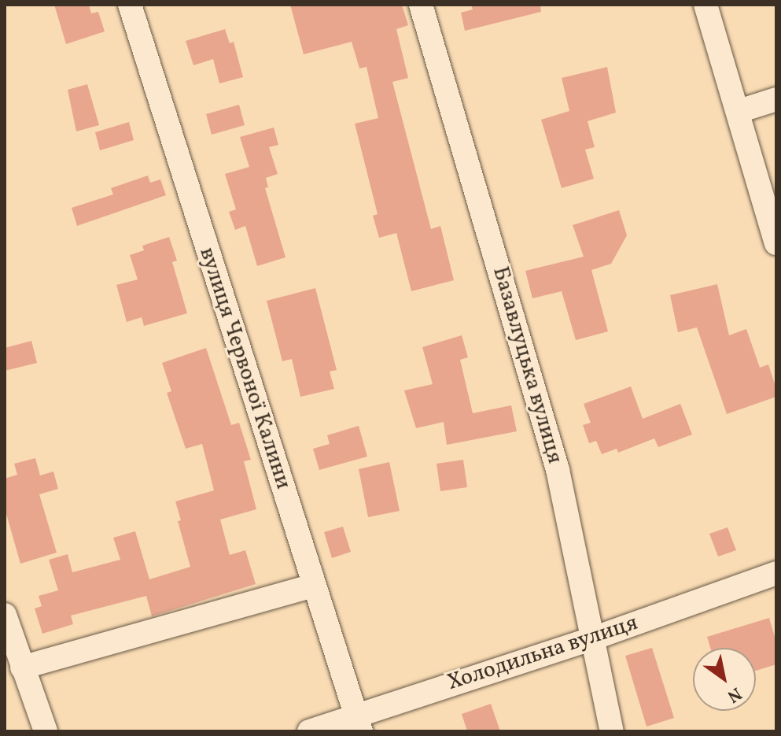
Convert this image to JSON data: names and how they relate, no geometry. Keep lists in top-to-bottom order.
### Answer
{
  "streets": {
    "street": ["Базавлуцька вулиця", "вулиця Червоної Калини", "Холодильна вулиця"]
  },
  "crossings": [
    ["Базавлуцька вулиця", "Холодильна вулиця"],
    ["вулиця Червоної Калини", "Холодильна вулиця"]
  ],
  "north": "bottom right"
}
